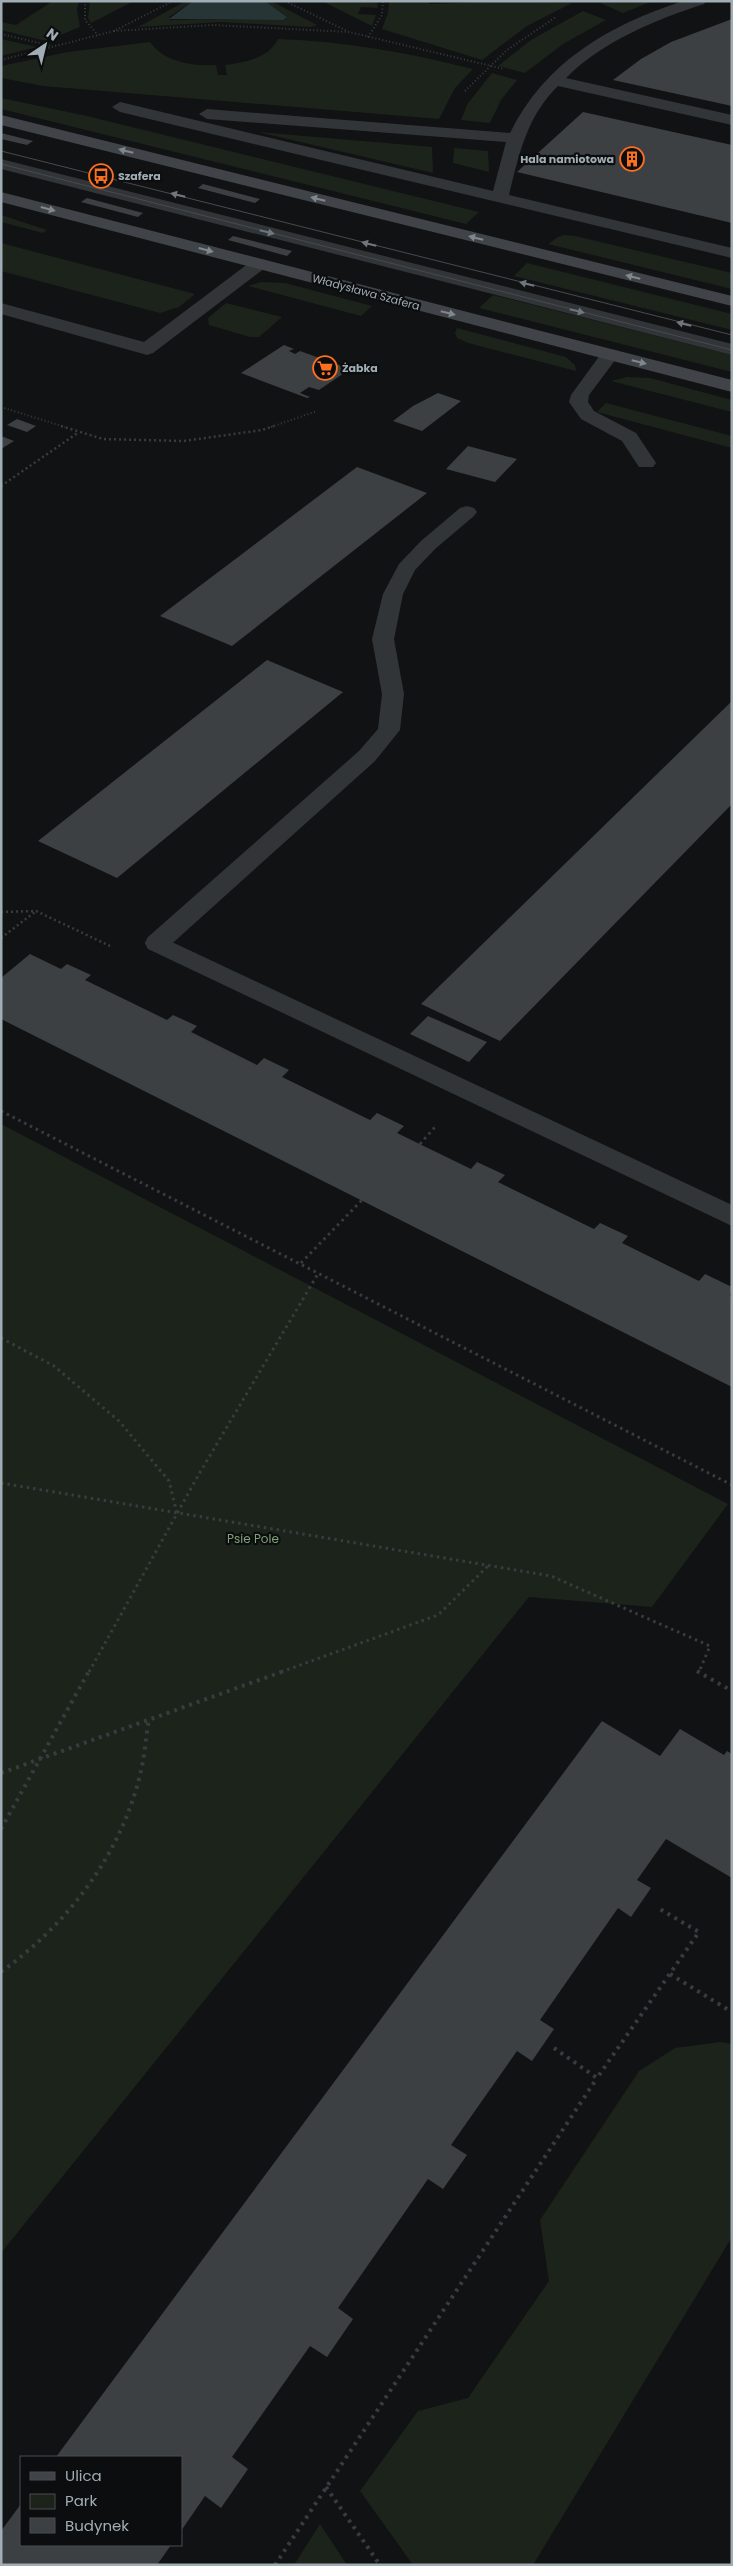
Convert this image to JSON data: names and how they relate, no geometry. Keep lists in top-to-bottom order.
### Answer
{
  "streets": {
    "main road": ["Władysława Szafera"]
  },
  "parks": ["Psie Pole"],
  "places": {
    "building": ["Hala namiotowa"],
    "bus stop": ["Szafera"],
    "supermarket": ["Żabka"]
  },
  "legend": ["Ulica", "Park", "Budynek"],
  "north": "top right"
}
